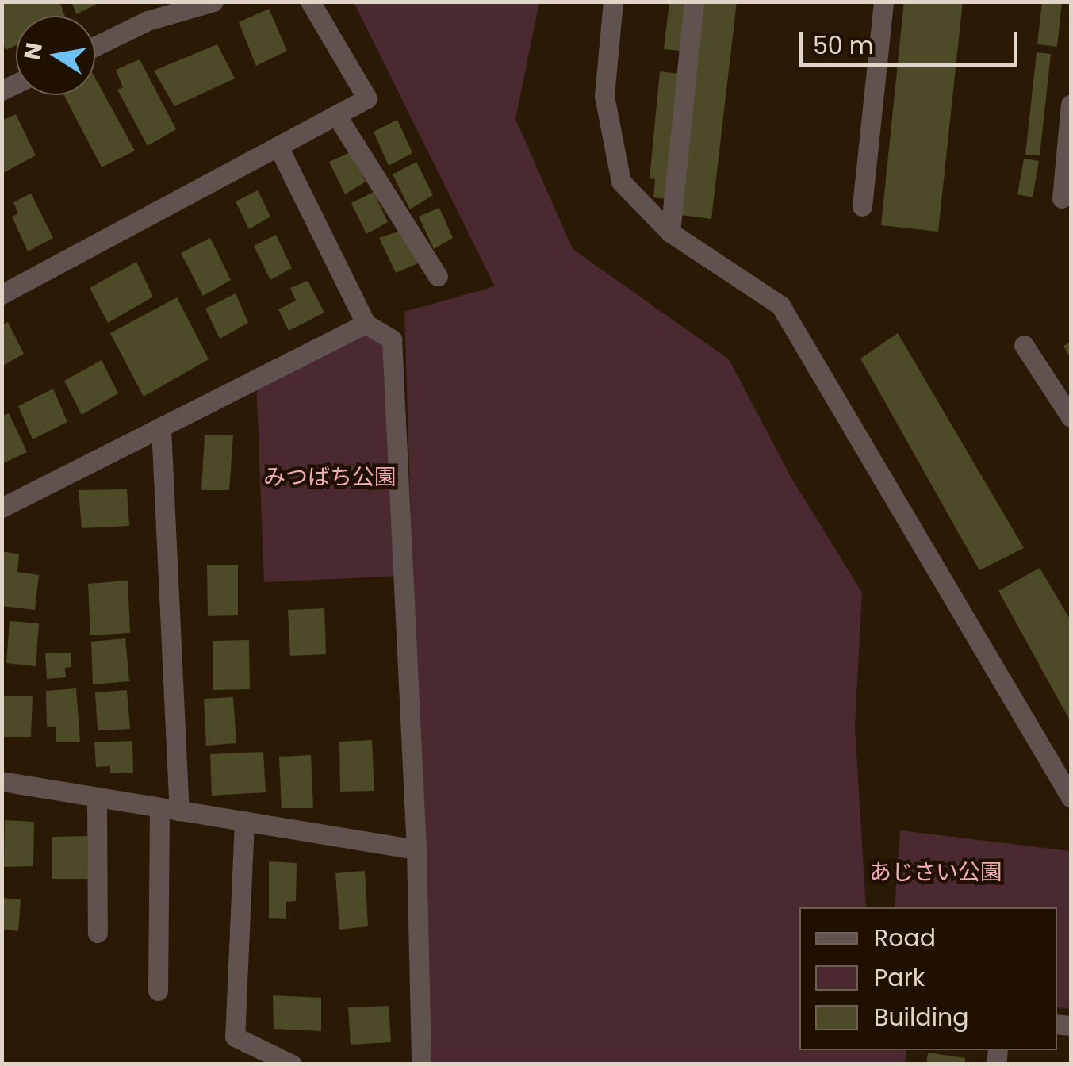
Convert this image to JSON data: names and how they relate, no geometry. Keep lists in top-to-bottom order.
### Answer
{
  "parks": ["みつばち公園", "あじさい公園"],
  "legend": ["Road", "Park", "Building"],
  "scale_bar": "50 m",
  "north": "left"
}
